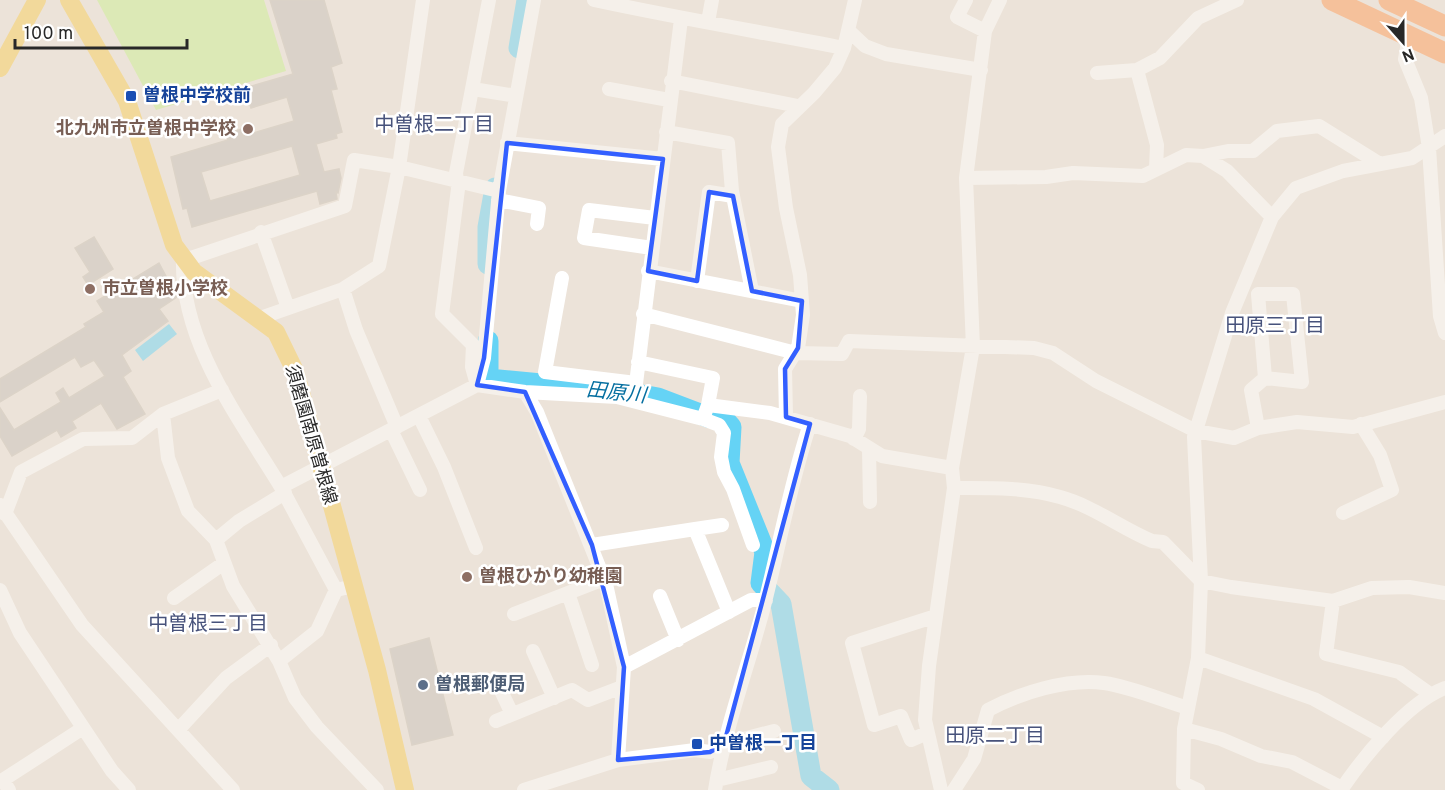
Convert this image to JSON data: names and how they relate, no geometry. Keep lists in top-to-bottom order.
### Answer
{
  "streets": {
    "main road": ["須磨園南原曽根線"]
  },
  "districts": [
    "中曽根二丁目",
    "田原三丁目",
    "中曽根三丁目",
    "田原二丁目"
  ],
  "water": ["田原川"],
  "places": {
    "transit": ["曽根中学校前", "中曽根一丁目"],
    "other": [
      "北九州市立曽根中学校",
      "市立曽根小学校",
      "曽根ひかり幼稚園",
      "曽根郵便局"
    ]
  },
  "scale_bar": "100 m",
  "north": "bottom"
}
